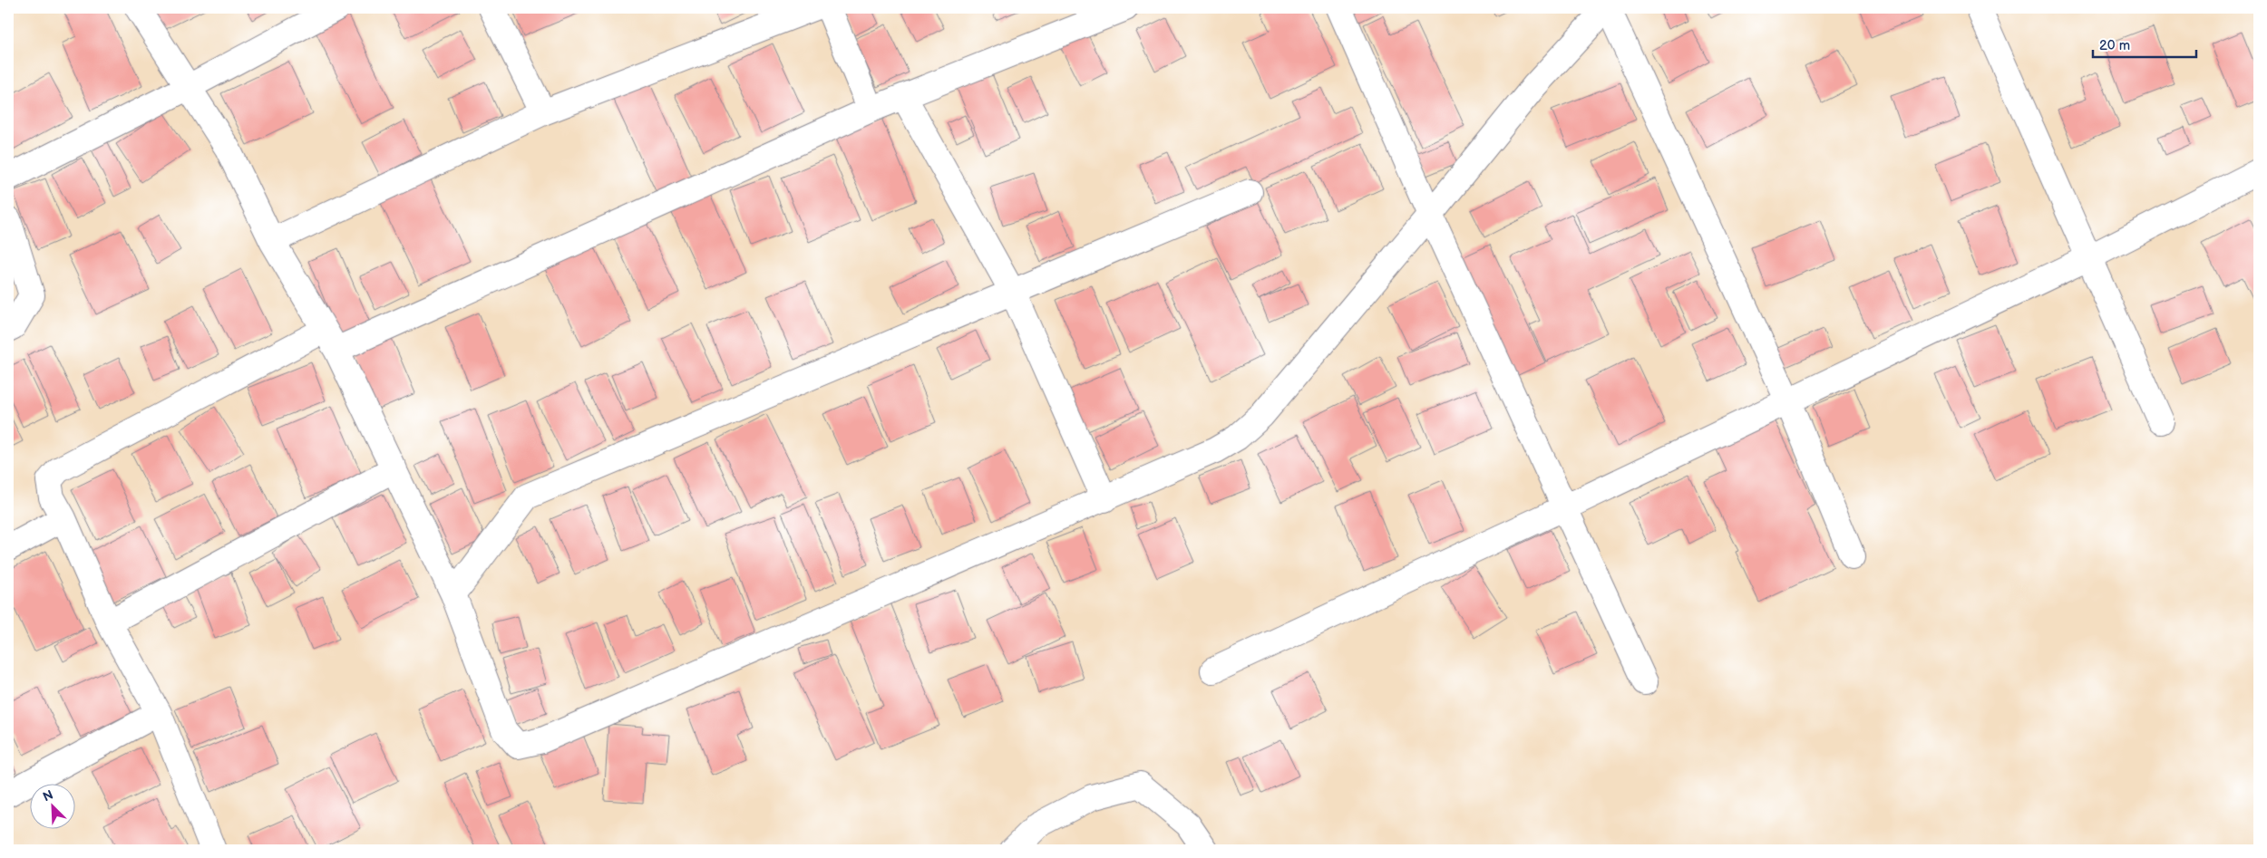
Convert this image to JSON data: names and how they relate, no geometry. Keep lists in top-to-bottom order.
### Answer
{
  "scale_bar": "20 m",
  "north": "top left"
}
